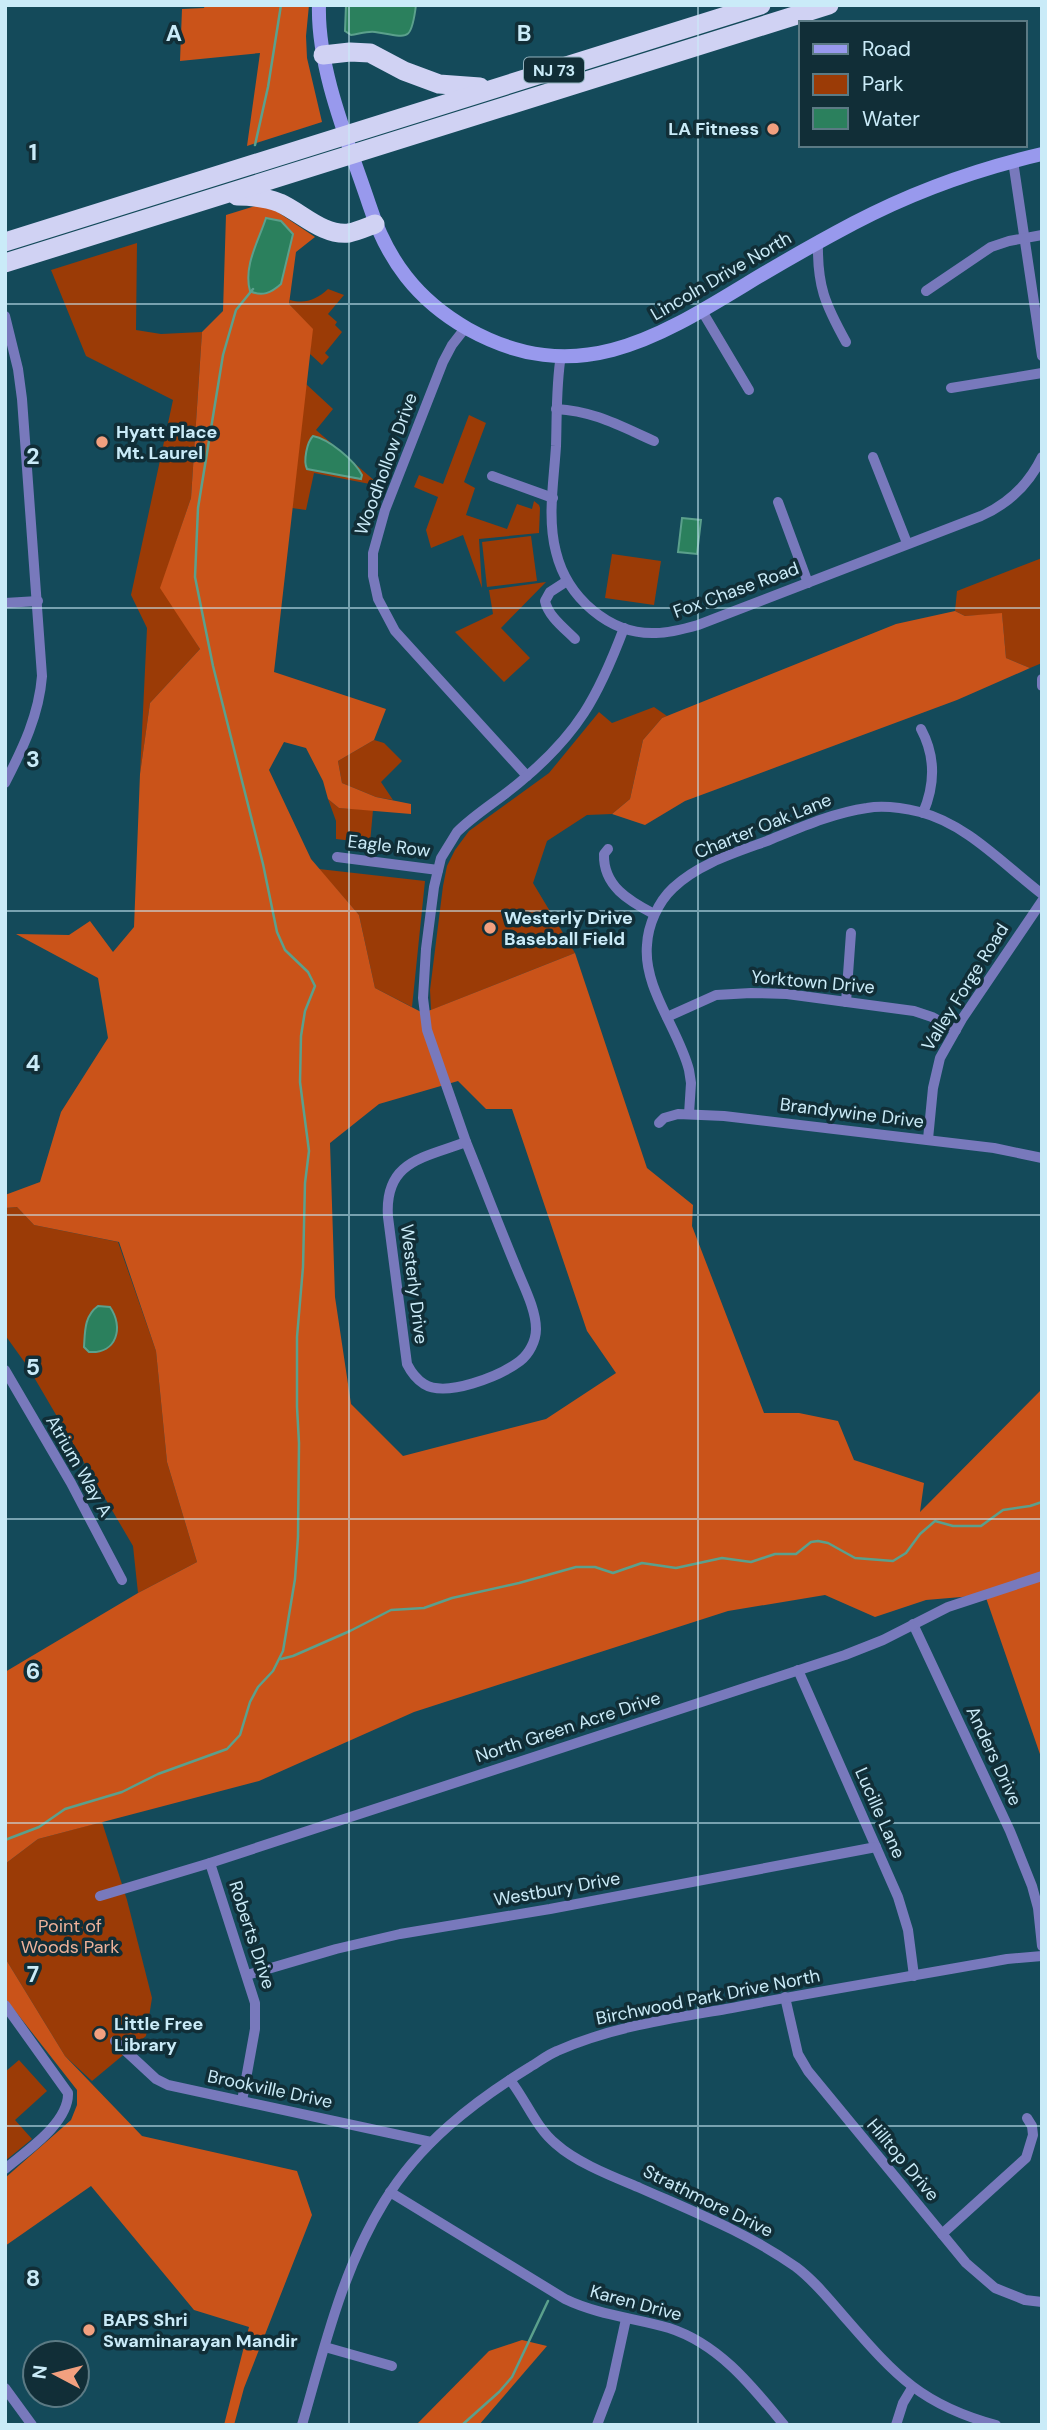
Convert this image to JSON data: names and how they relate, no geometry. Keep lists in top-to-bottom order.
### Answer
{
  "streets": {
    "highway": ["NJ 73"],
    "street": [
      "Lincoln Drive North",
      "Woodhollow Drive",
      "Fox Chase Road",
      "Charter Oak Lane",
      "Eagle Row",
      "Yorktown Drive",
      "Valley Forge Road",
      "Brandywine Drive",
      "Westerly Drive",
      "Atrium Way A",
      "North Green Acre Drive",
      "Anders Drive",
      "Lucille Lane",
      "Westbury Drive",
      "Roberts Drive",
      "Birchwood Park Drive North",
      "Brookville Drive",
      "Hilltop Drive",
      "Strathmore Drive",
      "Karen Drive"
    ]
  },
  "crossings": [
    ["NJ 73", "Lincoln Drive North"],
    ["Lincoln Drive North", "Woodhollow Drive"],
    ["Lincoln Drive North", "Fox Chase Road"],
    ["Woodhollow Drive", "Westerly Drive"],
    ["Fox Chase Road", "Westerly Drive"],
    ["Charter Oak Lane", "Yorktown Drive"],
    ["Charter Oak Lane", "Brandywine Drive"],
    ["Eagle Row", "Westerly Drive"],
    ["Yorktown Drive", "Valley Forge Road"],
    ["Valley Forge Road", "Brandywine Drive"],
    ["North Green Acre Drive", "Anders Drive"],
    ["North Green Acre Drive", "Lucille Lane"],
    ["North Green Acre Drive", "Roberts Drive"],
    ["Lucille Lane", "Westbury Drive"],
    ["Lucille Lane", "Birchwood Park Drive North"],
    ["Westbury Drive", "Roberts Drive"],
    ["Roberts Drive", "Brookville Drive"],
    ["Birchwood Park Drive North", "Brookville Drive"],
    ["Birchwood Park Drive North", "Hilltop Drive"],
    ["Birchwood Park Drive North", "Strathmore Drive"],
    ["Birchwood Park Drive North", "Karen Drive"]
  ],
  "parks": ["Point of Woods Park"],
  "places": [
    "LA Fitness",
    "Hyatt Place Mt. Laurel",
    "Westerly Drive Baseball Field",
    "Little Free Library",
    "BAPS Shri Swaminarayan Mandir"
  ],
  "legend": ["Road", "Park", "Water"],
  "north": "left",
  "grid": {
    "columns": ["A", "B"],
    "rows": [
      "1",
      "2",
      "3",
      "4",
      "5",
      "6",
      "7",
      "8"
    ]
  }
}
